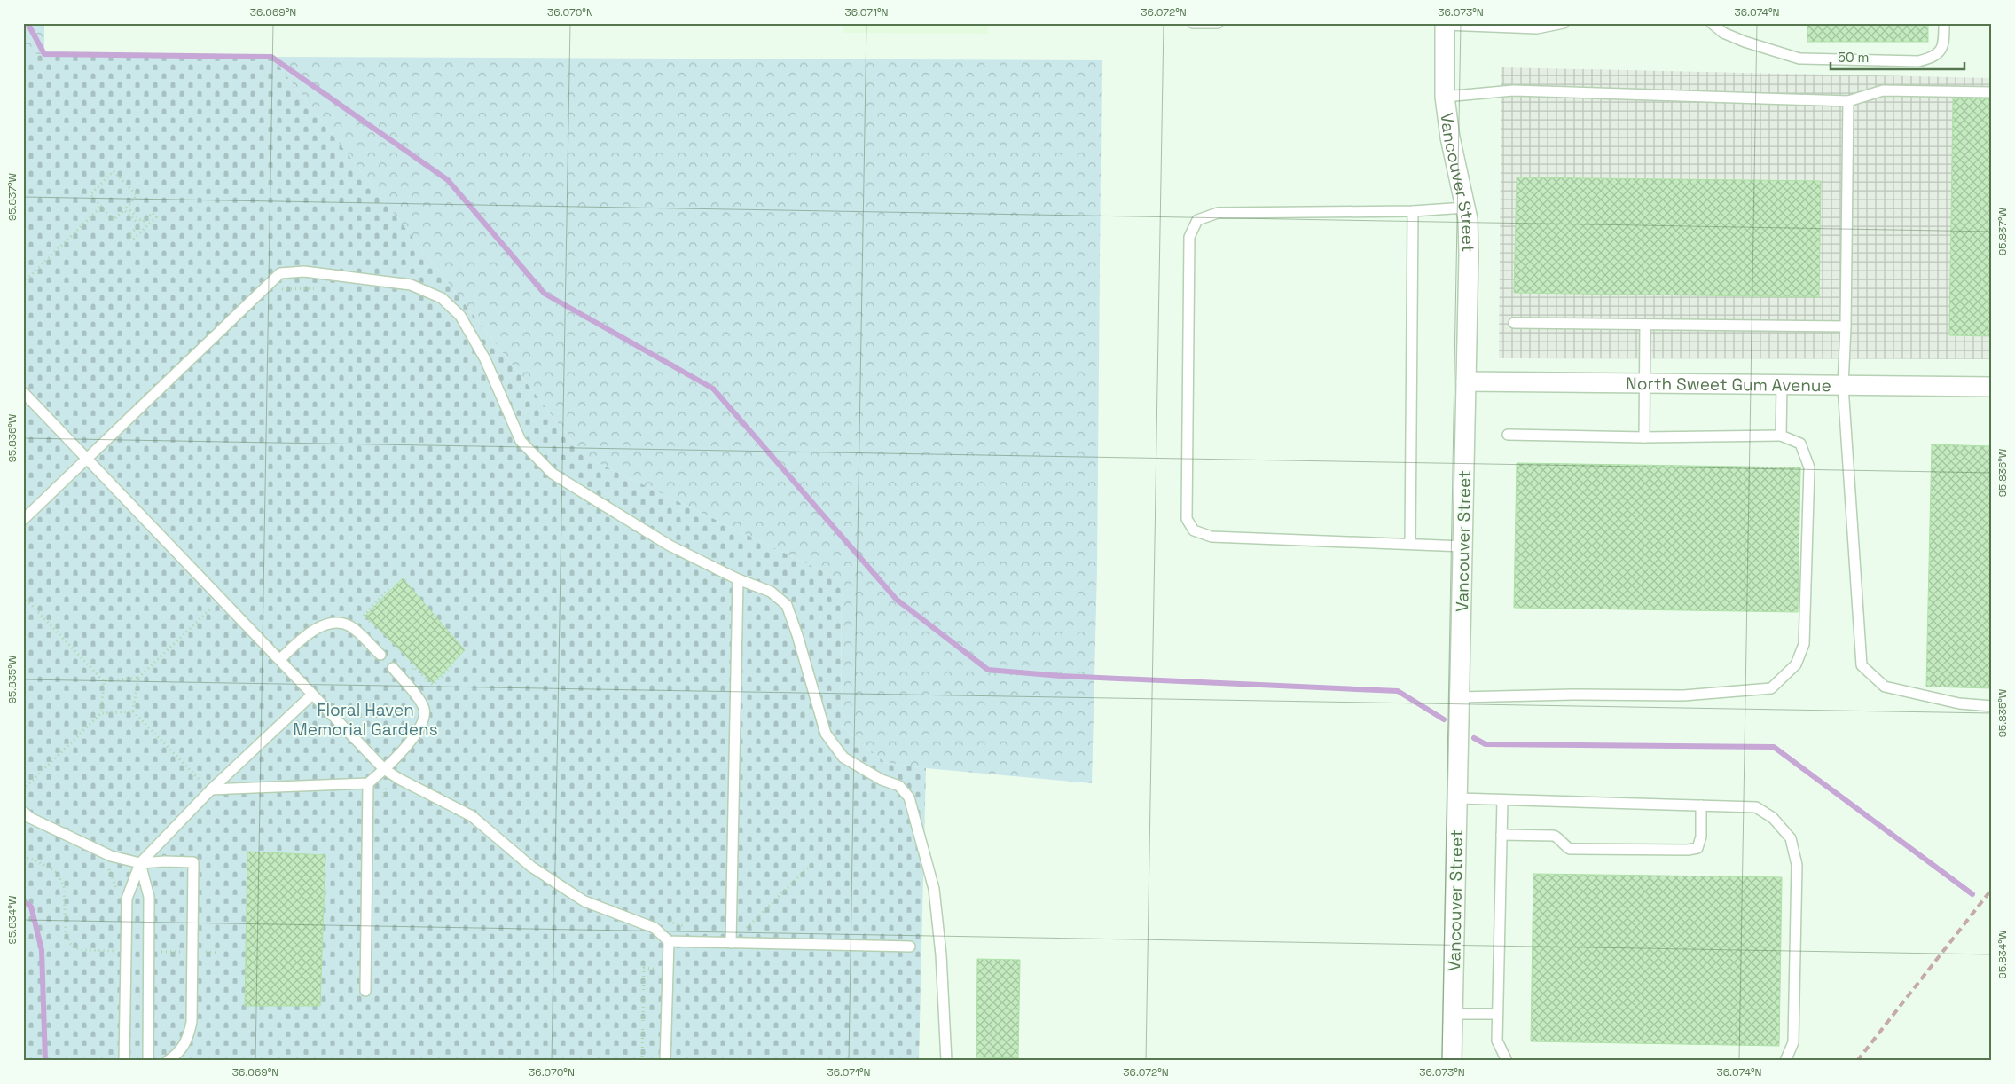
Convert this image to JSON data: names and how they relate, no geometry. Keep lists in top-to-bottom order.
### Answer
{
  "streets": {
    "street": ["Vancouver Street", "North Sweet Gum Avenue"]
  },
  "crossings": [
    ["Vancouver Street", "North Sweet Gum Avenue"]
  ],
  "parks": ["Floral Haven Memorial Gardens"],
  "scale_bar": "50 m",
  "coordinates": [
    "36.069°N",
    "36.070°N",
    "36.071°N",
    "36.072°N",
    "36.073°N",
    "36.074°N",
    "95.837°W",
    "95.836°W",
    "95.835°W",
    "95.834°W"
  ]
}
